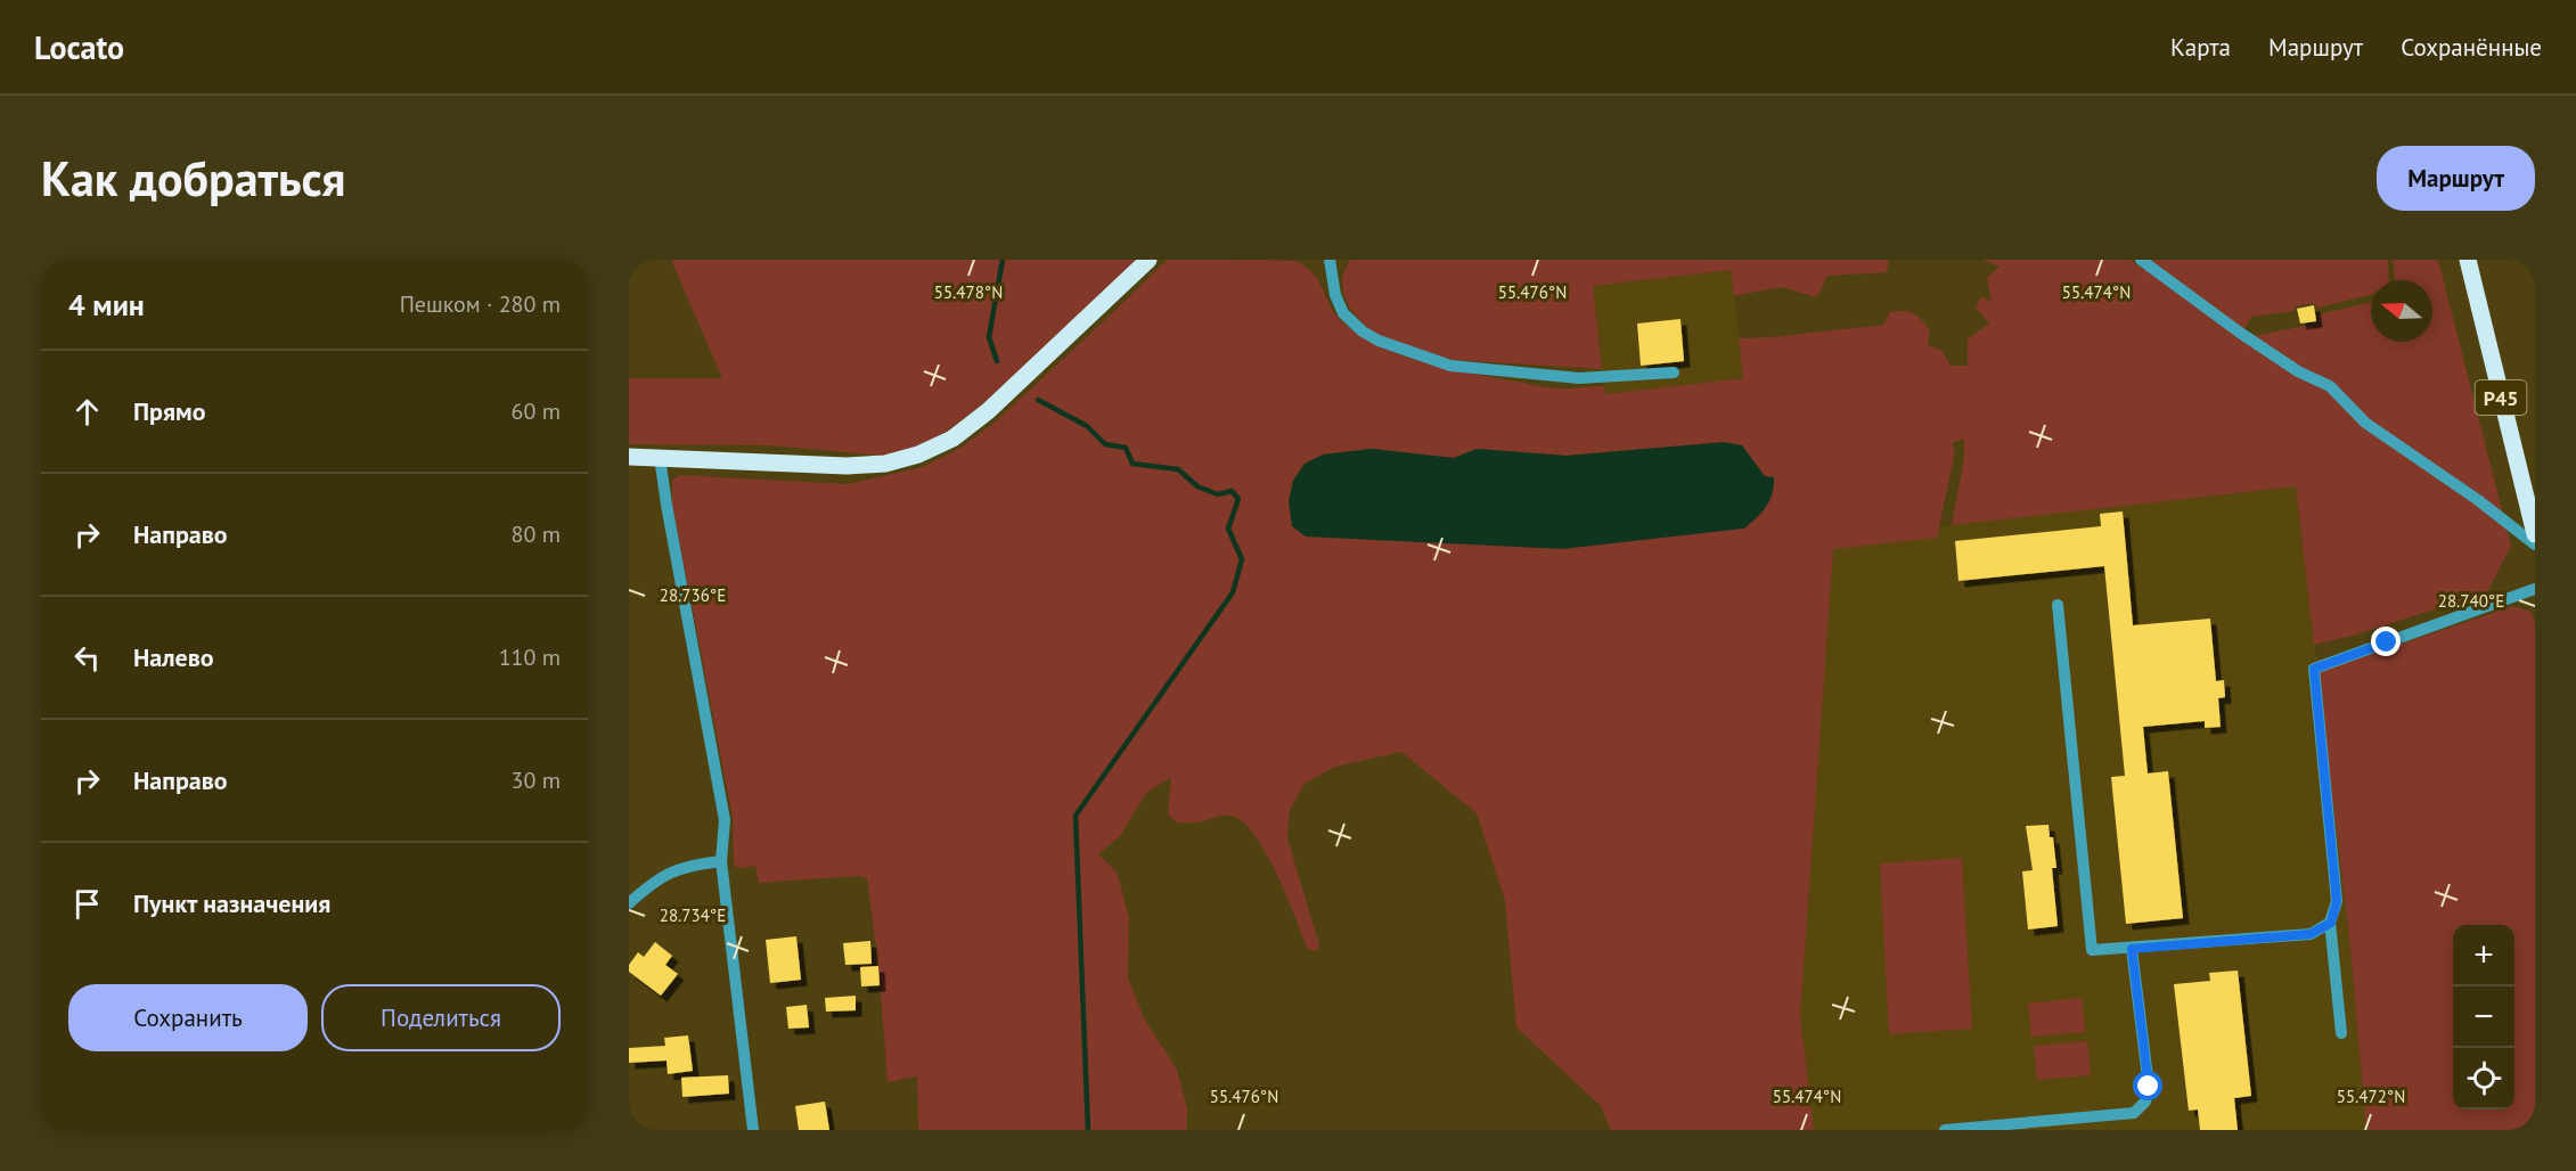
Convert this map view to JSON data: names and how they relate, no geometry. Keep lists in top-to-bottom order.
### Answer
{
  "streets": {
    "main road": ["Р45"]
  },
  "north": "left",
  "page": {
    "header": "Locato",
    "nav": ["Карта", "Маршрут", "Сохранённые"],
    "buttons": [
      "Маршрут",
      ["Сохранить", "Поделиться"]
    ],
    "title": "Как добраться",
    "heading": ["4 мин", "Пешком · 280 m"],
    "list": [
      ["Прямо", "60 m"],
      ["Направо", "80 m"],
      ["Налево", "110 m"],
      ["Направо", "30 m"],
      "Пункт назначения"
    ],
    "map_buttons": ["+", "−"]
  },
  "coordinates": [
    "55.478°N",
    "55.476°N",
    "55.474°N",
    "28.736°E",
    "28.740°E",
    "28.734°E",
    "55.472°N"
  ]
}
